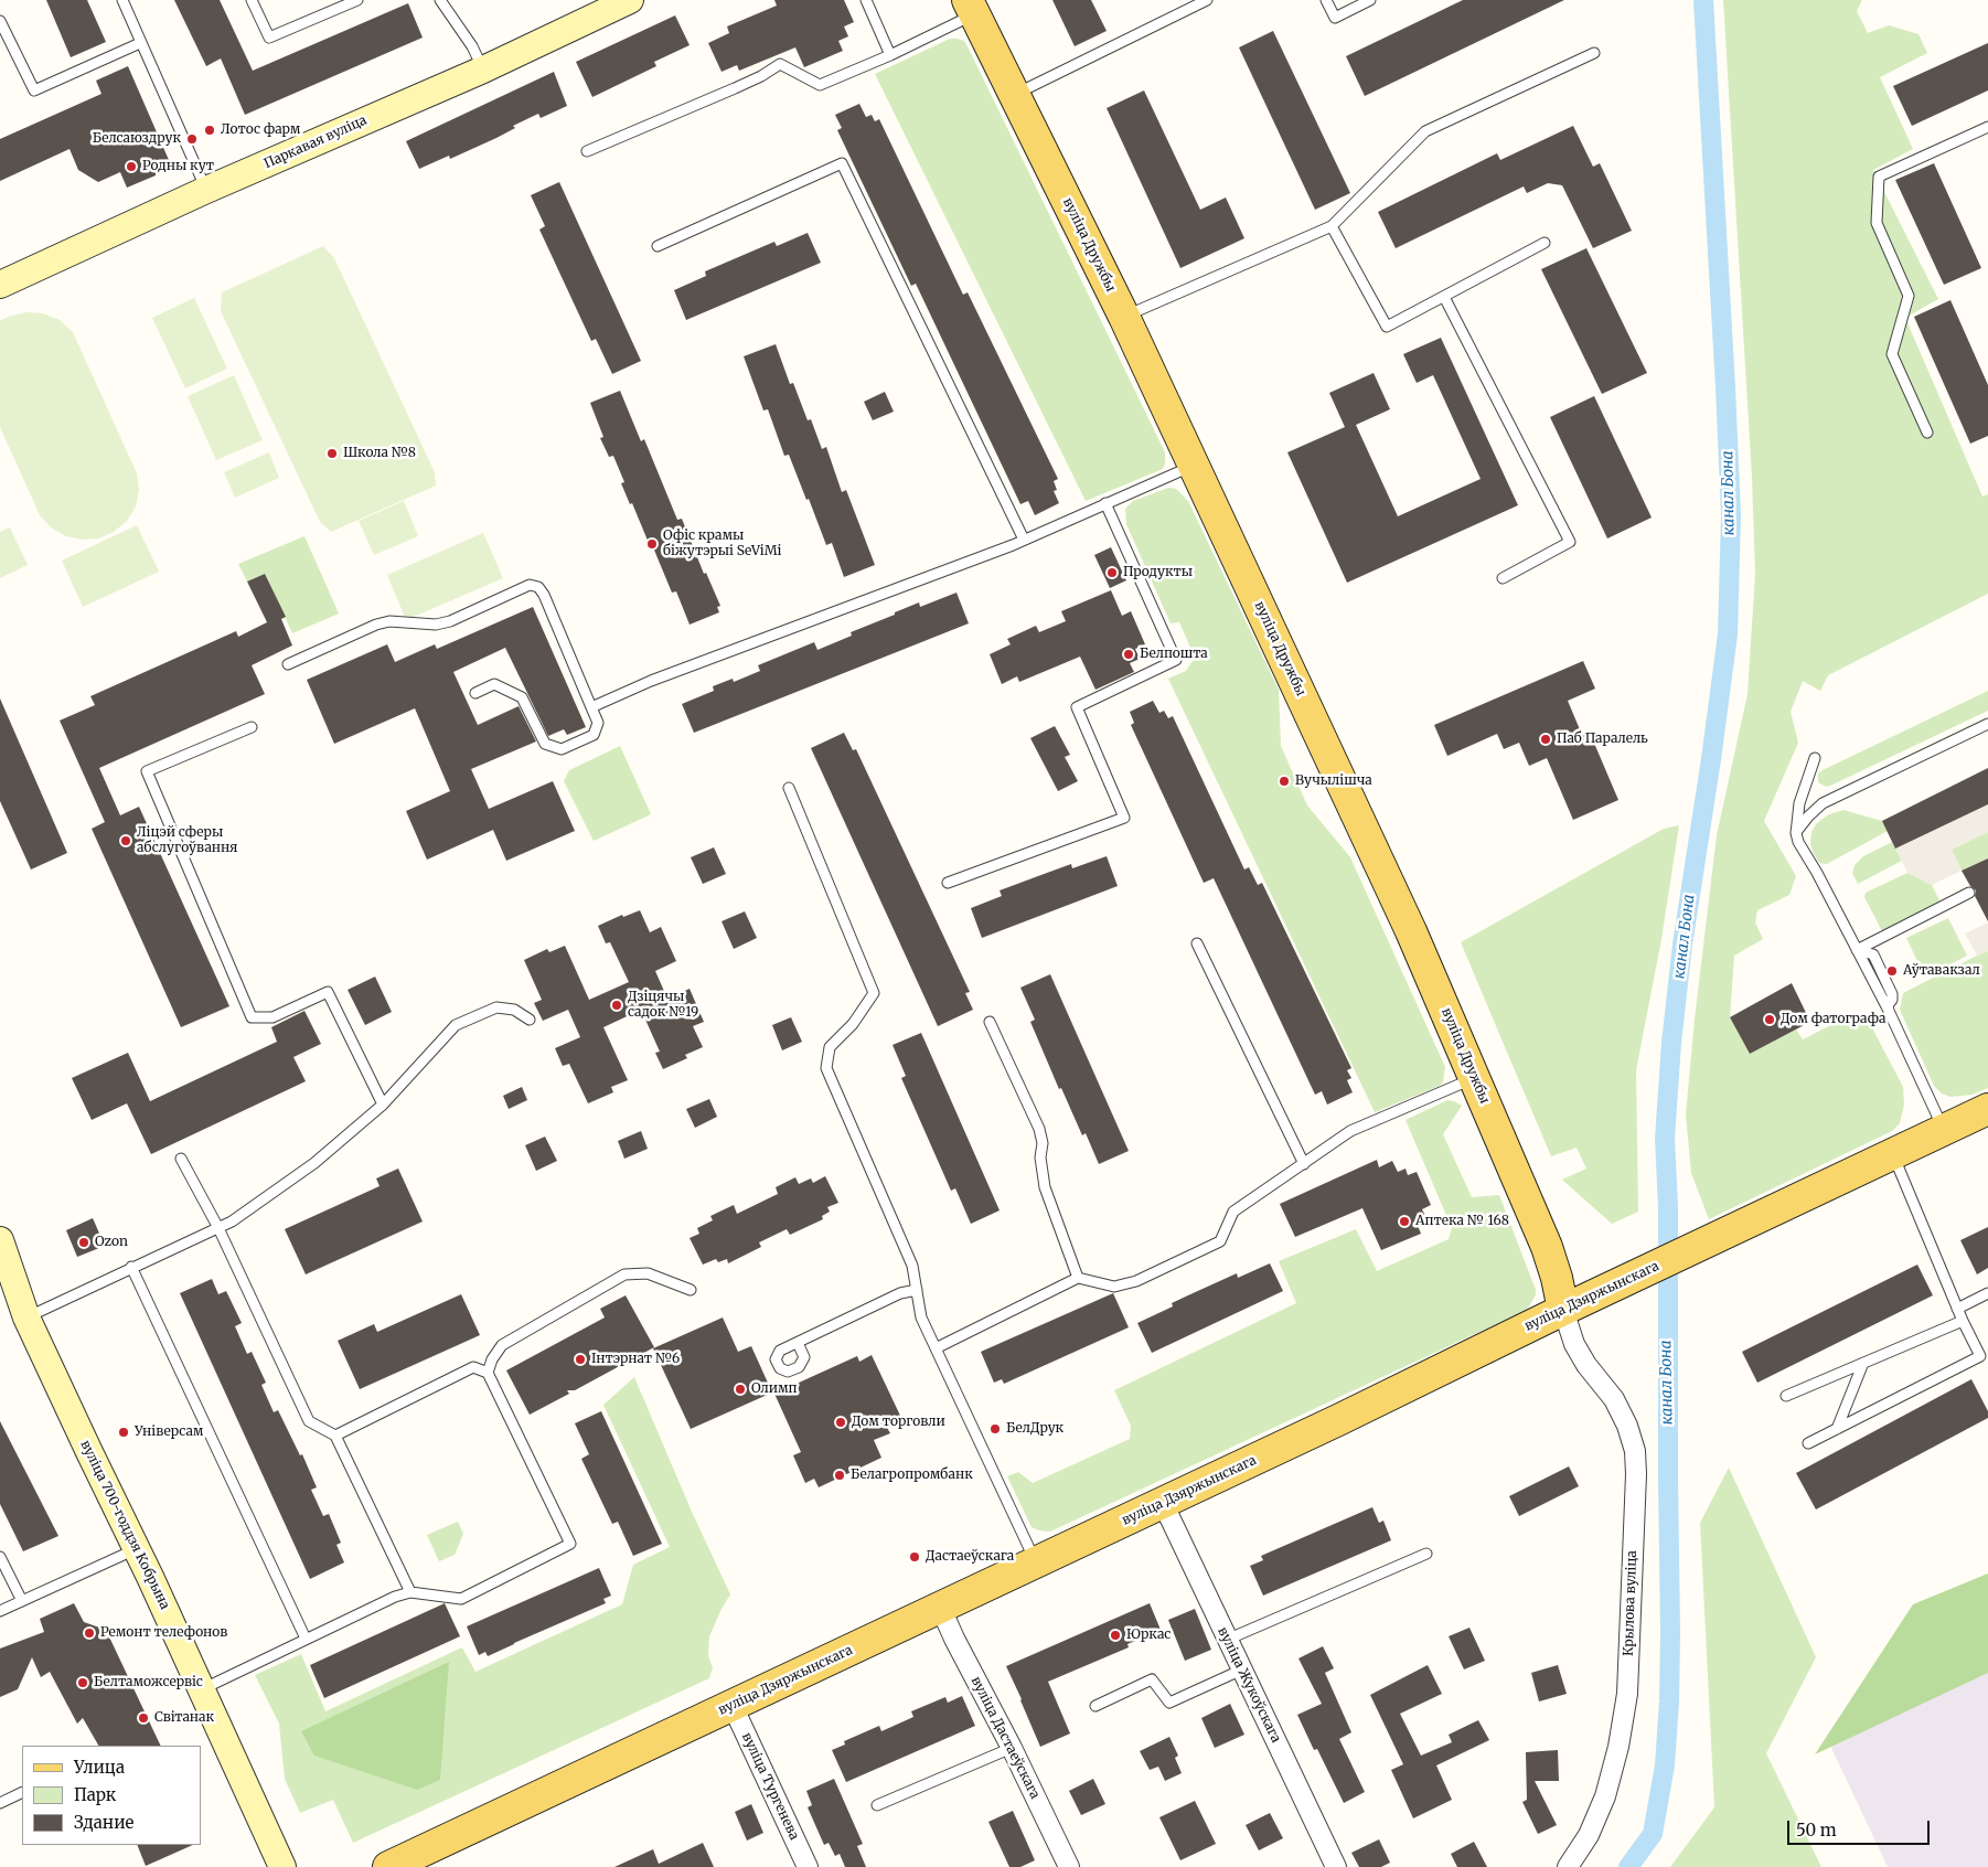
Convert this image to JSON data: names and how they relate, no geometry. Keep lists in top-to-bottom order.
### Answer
{
  "streets": {
    "main road": ["вуліца Дружбы", "вуліца Дзяржынскага"],
    "street": [
      "Паркавая вуліца",
      "вуліца 700-годдзя Кобрына",
      "Крылова вуліца",
      "вуліца Жукоўскага",
      "вуліца Дастаеўскага",
      "вуліца Тургенева"
    ]
  },
  "crossings": [
    ["вуліца Дружбы", "вуліца Дзяржынскага"],
    ["вуліца Дружбы", "Крылова вуліца"],
    ["вуліца Дзяржынскага", "Крылова вуліца"],
    ["вуліца Дзяржынскага", "вуліца Жукоўскага"],
    ["вуліца Дзяржынскага", "вуліца Дастаеўскага"],
    ["вуліца Дзяржынскага", "вуліца Тургенева"]
  ],
  "water": ["канал Бона"],
  "places": [
    "Лотос фарм",
    "Белсаюздрук",
    "Родны кут",
    "Школа №8",
    "Офіс крамы біжутэрыі SeViMi",
    "Продукты",
    "Белпошта",
    "Паб Паралель",
    "Вучылішча",
    "Ліцэй сферы абслугоўвання",
    "Аўтавакзал",
    "Дзіцячы садок №19",
    "Дом фатографа",
    "Аптека № 168",
    "Ozon",
    "Інтэрнат №6",
    "Олимп",
    "Дом торговли",
    "БелДрук",
    "Універсам",
    "Белагропромбанк",
    "Дастаеўскага",
    "Ремонт телефонов",
    "Юркас",
    "Белтаможсервіс",
    "Світанак"
  ],
  "legend": ["Улица", "Парк", "Здание"],
  "scale_bar": "50 m"
}
